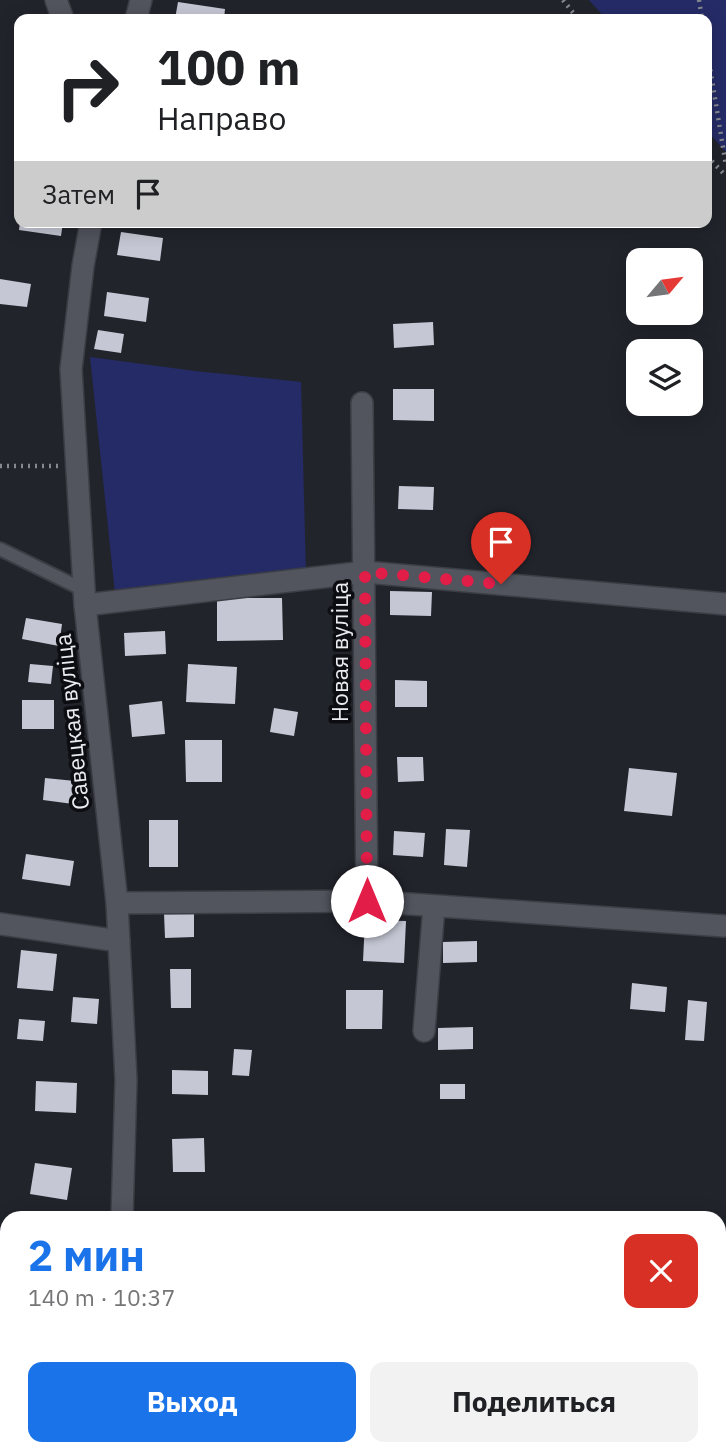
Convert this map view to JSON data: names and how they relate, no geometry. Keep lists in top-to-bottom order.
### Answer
{
  "streets": {
    "street": ["Новая вуліца", "Савецкая вуліца"]
  },
  "north": "top right",
  "page": {
    "turn": ["100 m", "Направо"],
    "then": "Затем",
    "heading": ["2 мин", "140 m · 10:37"],
    "buttons": ["Выход", "Поделиться"]
  }
}
